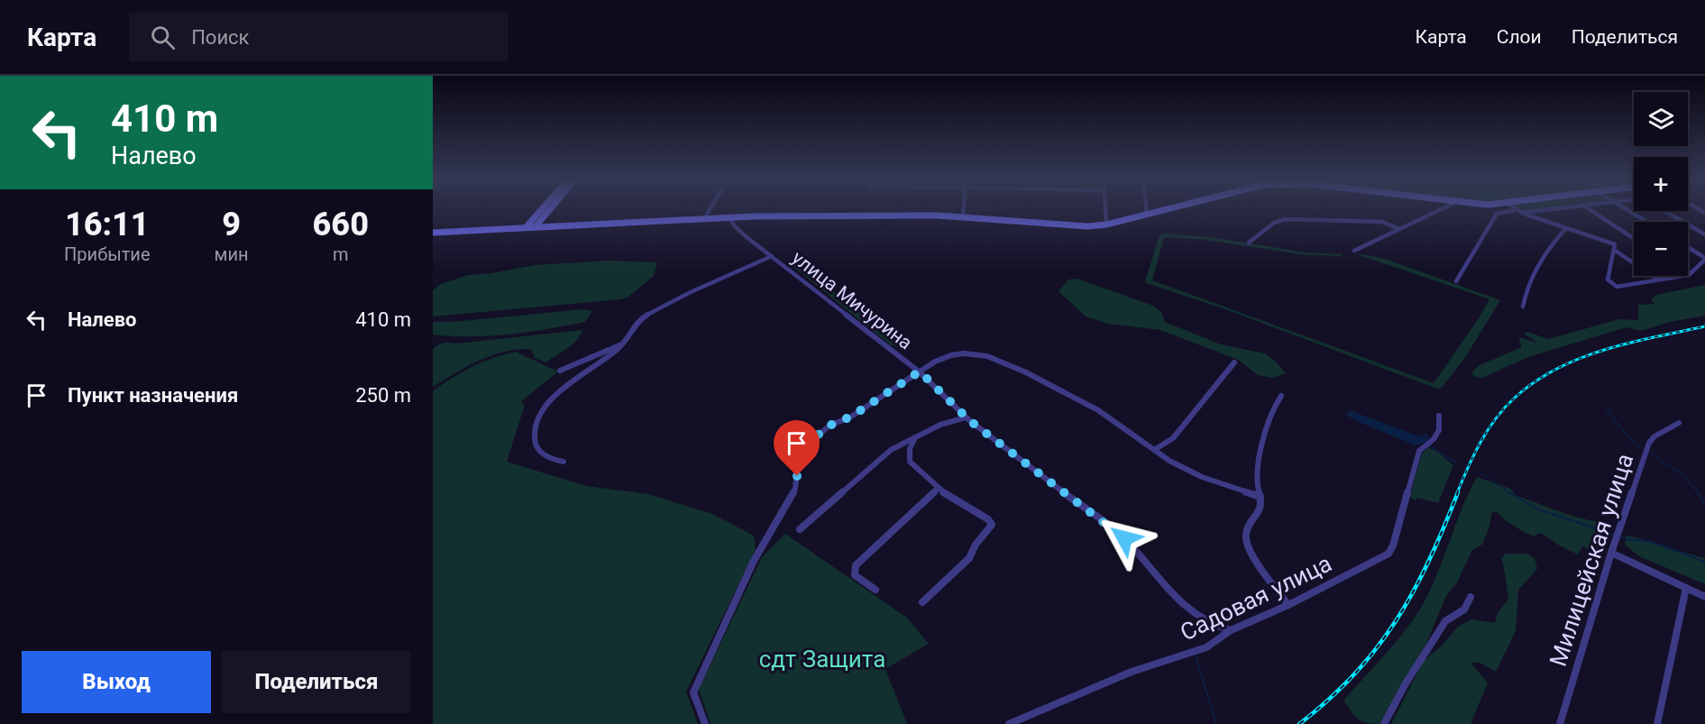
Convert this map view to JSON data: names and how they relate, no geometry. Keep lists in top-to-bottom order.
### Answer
{
  "streets": {
    "street": ["улица Мичурина", "Милицейская улица", "Садовая улица"]
  },
  "crossings": [
    ["улица Мичурина", "Садовая улица"]
  ],
  "parks": ["сдт Защита"],
  "page": {
    "header": "Карта",
    "search": "Поиск",
    "nav": ["Карта", "Слои", "Поделиться"],
    "turn": ["410 m", "Налево"],
    "map_buttons": ["+", "−"],
    "eta": [
      "16:11",
      "Прибытие",
      "9",
      "мин",
      "660",
      "m"
    ],
    "list": [
      {
        "name": "Налево",
        "value": "410 m"
      },
      {
        "name": "Пункт назначения",
        "value": "250 m"
      }
    ],
    "buttons": ["Выход", "Поделиться"]
  }
}
